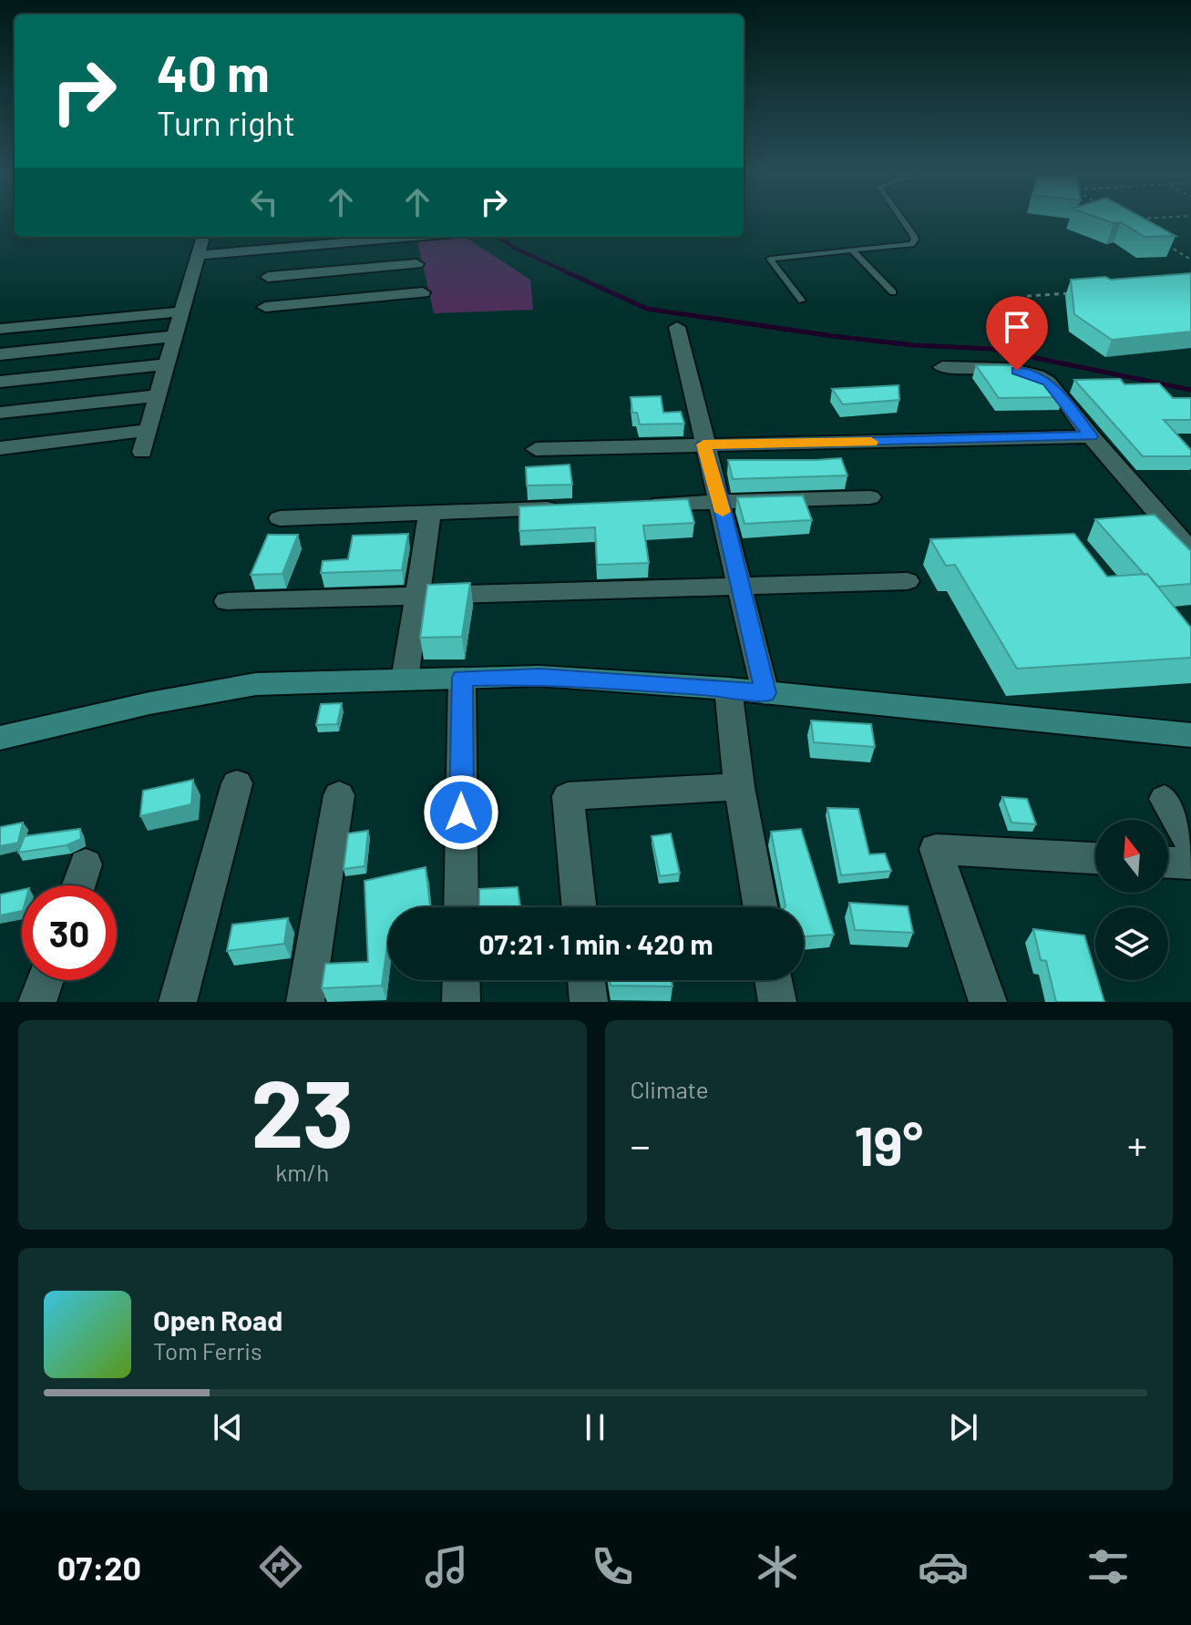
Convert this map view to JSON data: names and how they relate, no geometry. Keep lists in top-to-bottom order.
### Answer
{
  "north": "top",
  "page": {
    "turn": ["40 m", "Turn right"],
    "limit": "30",
    "trip": "07:21 · 1 min · 420 m",
    "tile": [
      ["23", "km/h"],
      "Climate"
    ],
    "heat": ["−", "19°", "+"],
    "song": ["Open Road", "Tom Ferris"],
    "tabs": "07:20"
  }
}
